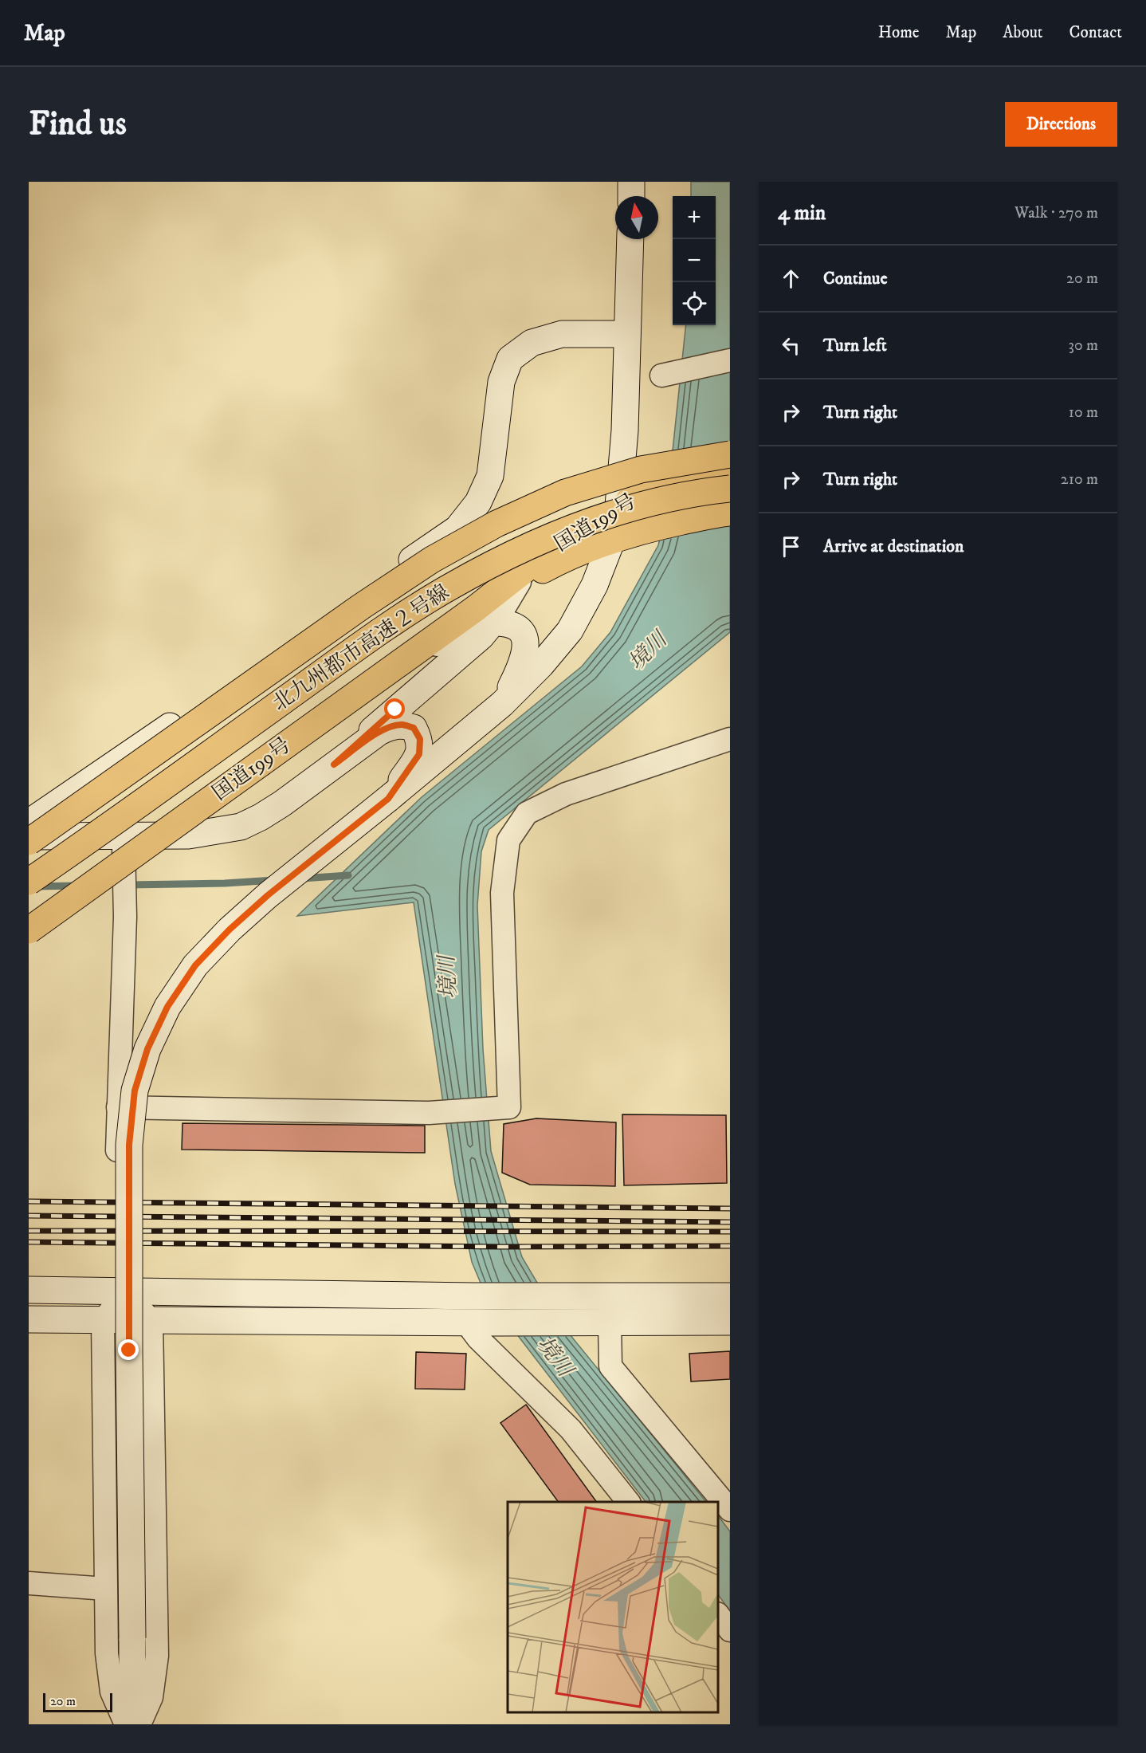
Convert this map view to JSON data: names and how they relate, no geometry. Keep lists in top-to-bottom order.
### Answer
{
  "streets": {
    "highway": ["国道199号", "北九州都市高速２号線"]
  },
  "water": ["境川"],
  "scale_bar": "20 m",
  "north": "top",
  "page": {
    "header": "Map",
    "nav": [
      "Home",
      "Map",
      "About",
      "Contact"
    ],
    "buttons": "Directions",
    "title": "Find us",
    "heading": ["4 min", "Walk · 270 m"],
    "map_buttons": ["+", "−"],
    "list": [
      ["Continue", "20 m"],
      ["Turn left", "30 m"],
      ["Turn right", "10 m"],
      ["Turn right", "210 m"],
      "Arrive at destination"
    ],
    "scale": "20 m"
  }
}
